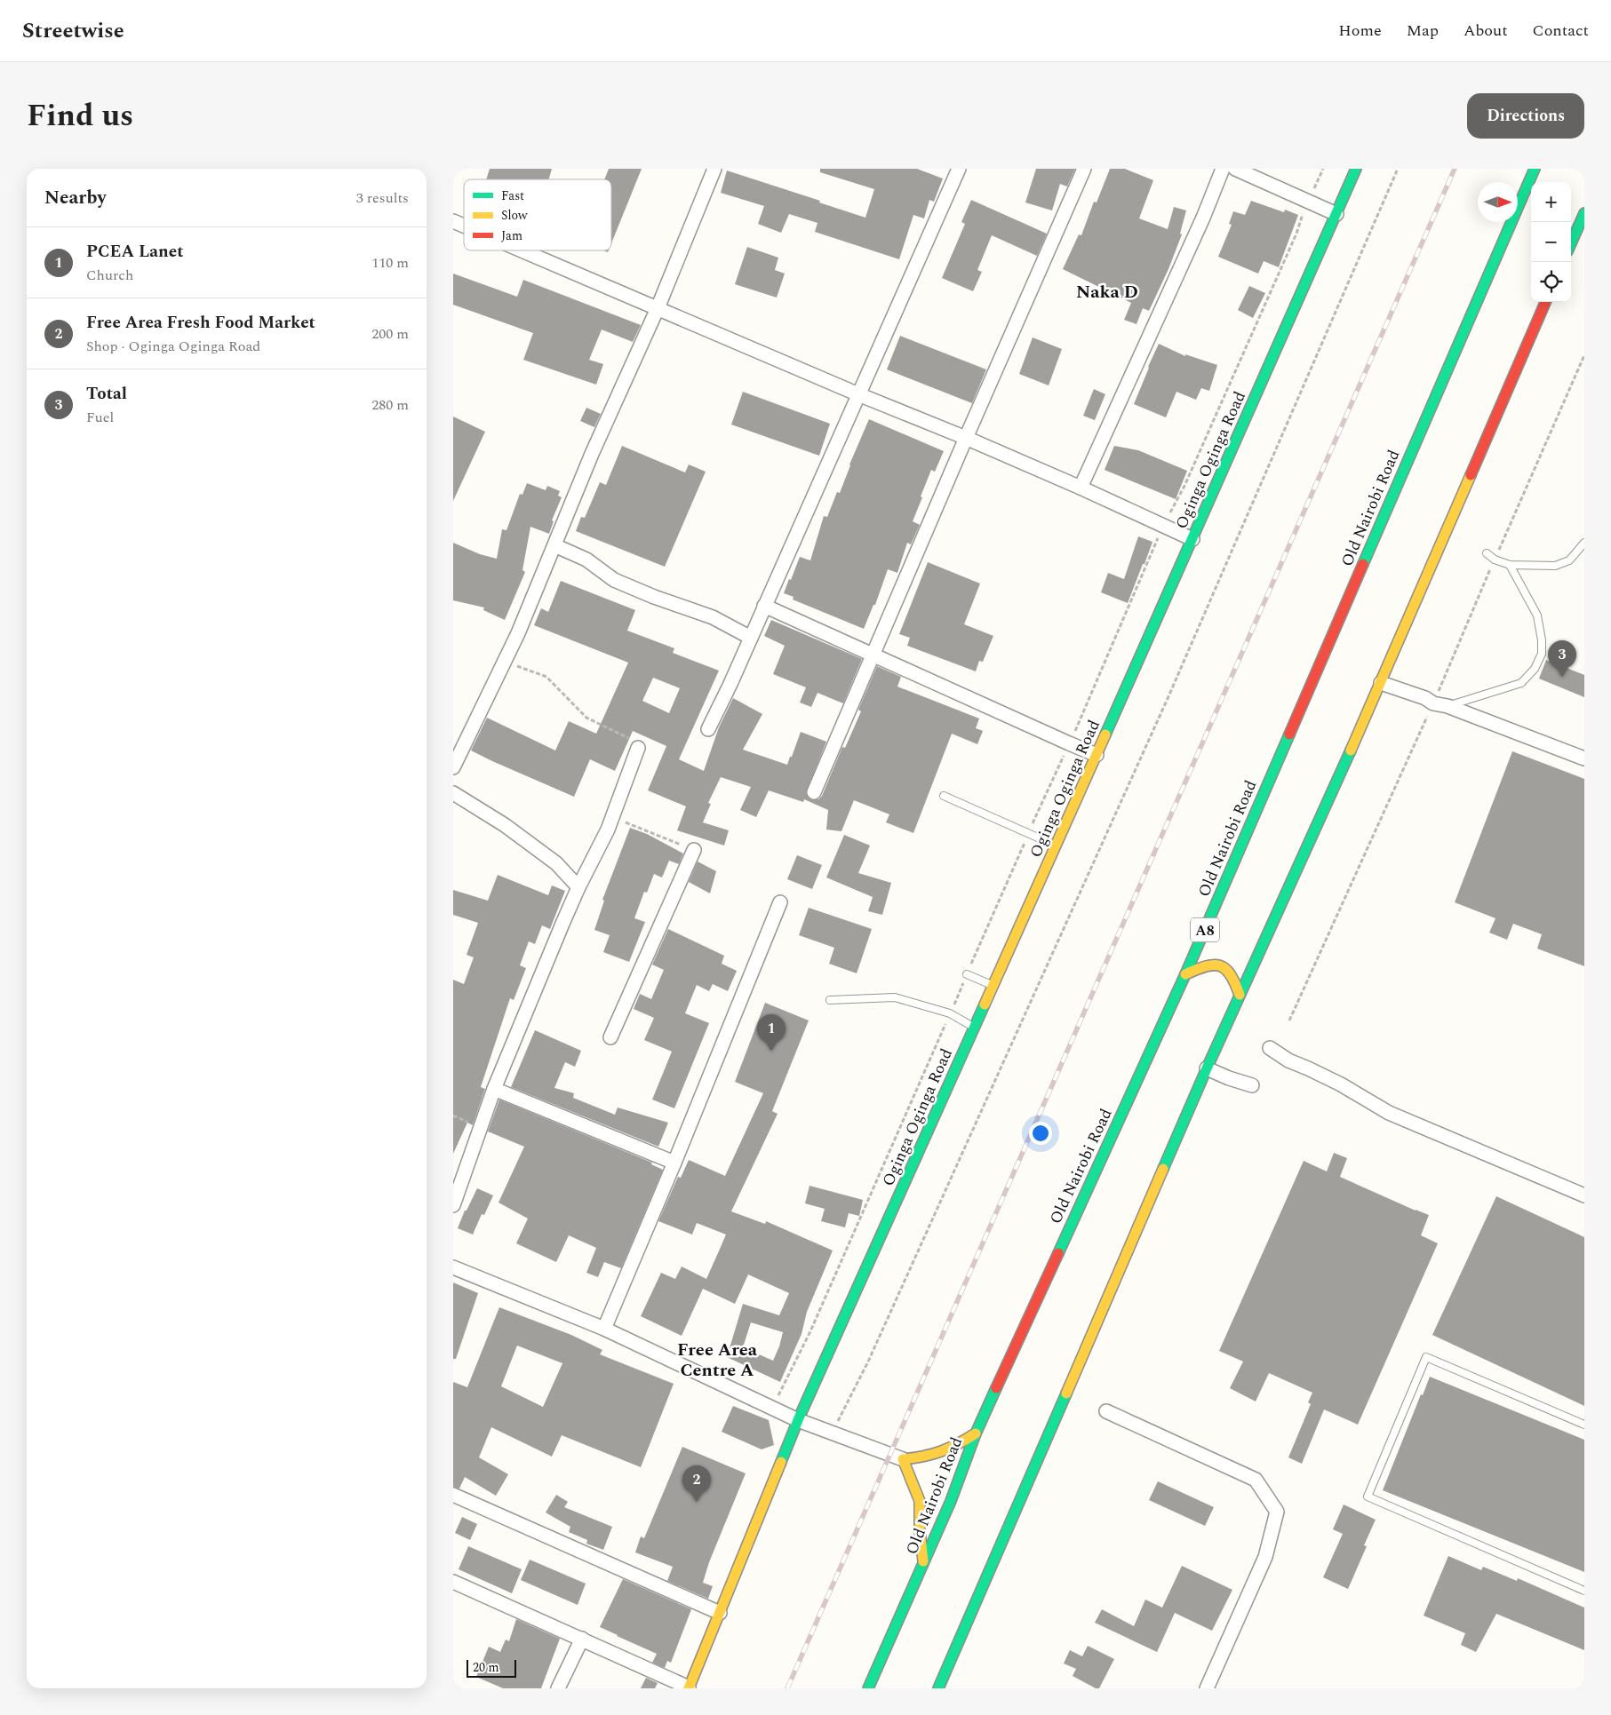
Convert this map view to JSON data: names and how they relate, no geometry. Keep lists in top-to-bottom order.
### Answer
{
  "streets": {
    "main road": ["Oginga Oginga Road", "Old Nairobi Road", "A8"]
  },
  "districts": ["Naka D", "Free Area Centre A"],
  "legend": ["Fast", "Slow", "Jam"],
  "scale_bar": "20 m",
  "north": "right",
  "page": {
    "header": "Streetwise",
    "nav": [
      "Home",
      "Map",
      "About",
      "Contact"
    ],
    "title": "Find us",
    "buttons": "Directions",
    "heading": ["Nearby", "3 results"],
    "map_buttons": ["+", "−"],
    "list": [
      {
        "mark": "1",
        "name": "PCEA Lanet",
        "note": "Church",
        "value": "110 m"
      },
      {
        "mark": "2",
        "name": "Free Area Fresh Food Market",
        "note": "Shop · Oginga Oginga Road",
        "value": "200 m"
      },
      {
        "mark": "3",
        "name": "Total",
        "note": "Fuel",
        "value": "280 m"
      }
    ],
    "pins": ["3", "1", "2"],
    "scale": "20 m"
  }
}
